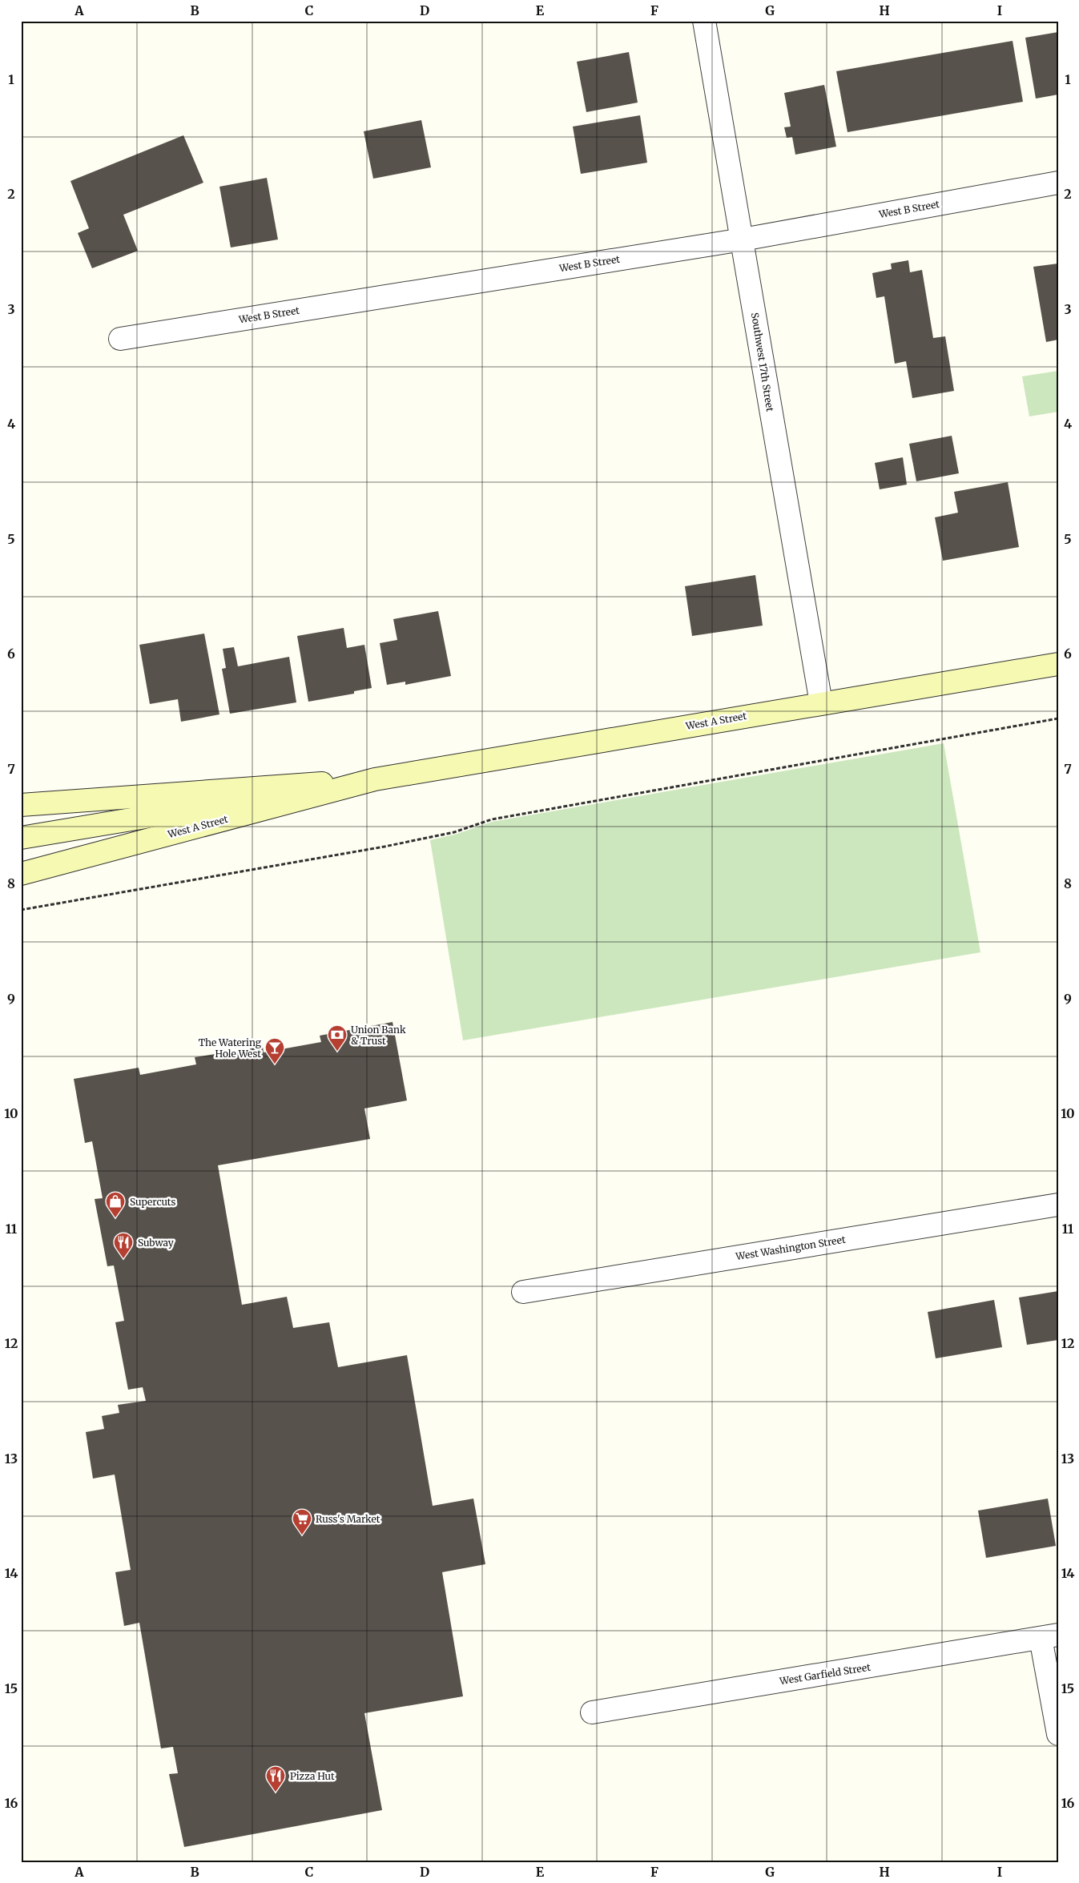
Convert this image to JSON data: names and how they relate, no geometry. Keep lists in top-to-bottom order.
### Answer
{
  "streets": {
    "main road": ["West A Street"],
    "street": [
      "West B Street",
      "Southwest 17th Street",
      "West Washington Street",
      "West Garfield Street"
    ]
  },
  "crossings": [
    ["West B Street", "Southwest 17th Street"],
    ["Southwest 17th Street", "West A Street"]
  ],
  "places": {
    "bank": ["Union Bank & Trust"],
    "bar": ["The Watering Hole West"],
    "shop": ["Supercuts"],
    "restaurant": ["Subway", "Pizza Hut"],
    "supermarket": ["Russ's Market"]
  },
  "grid": {
    "columns": [
      "A",
      "B",
      "C",
      "D",
      "E",
      "F",
      "G",
      "H",
      "I"
    ],
    "rows": [
      "1",
      "2",
      "3",
      "4",
      "5",
      "6",
      "7",
      "8",
      "9",
      "10",
      "11",
      "12",
      "13",
      "14",
      "15",
      "16"
    ]
  }
}
